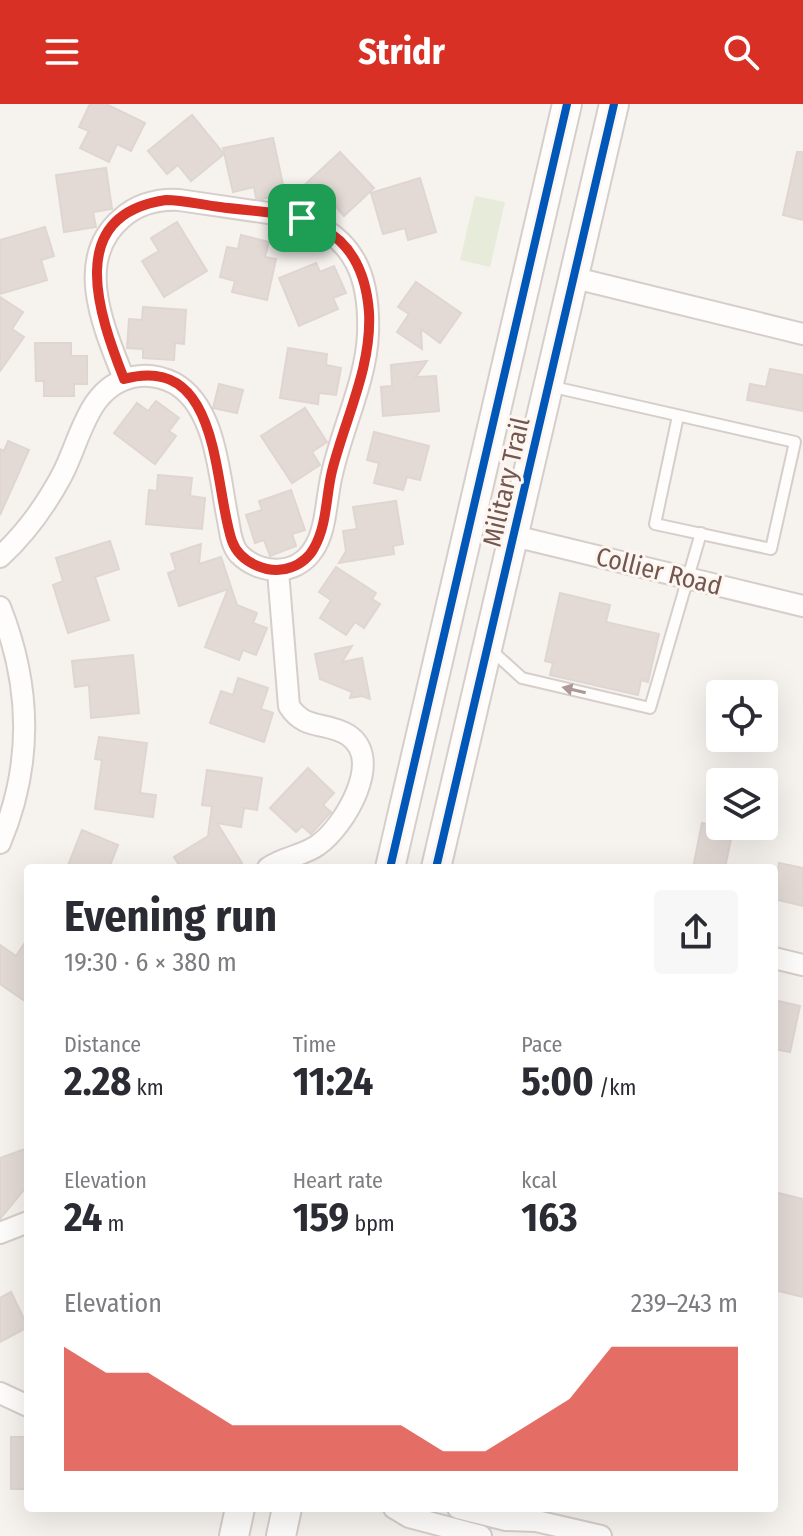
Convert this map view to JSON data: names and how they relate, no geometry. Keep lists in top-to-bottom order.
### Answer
{
  "streets": {
    "main road": ["Military Trail"],
    "street": ["Collier Road"]
  },
  "crossings": [
    ["Military Trail", "Collier Road"]
  ],
  "page": {
    "header": "Stridr",
    "heading": ["Evening run", "19:30 · 6 × 380 m"],
    "stats": [
      ["Distance", "2.28 km"],
      ["Time", "11:24"],
      ["Pace", "5:00 /km"],
      ["Elevation", "24 m"],
      ["Heart rate", "159 bpm"],
      ["kcal", "163"]
    ],
    "chart": ["Elevation", "239–243 m"]
  }
}
